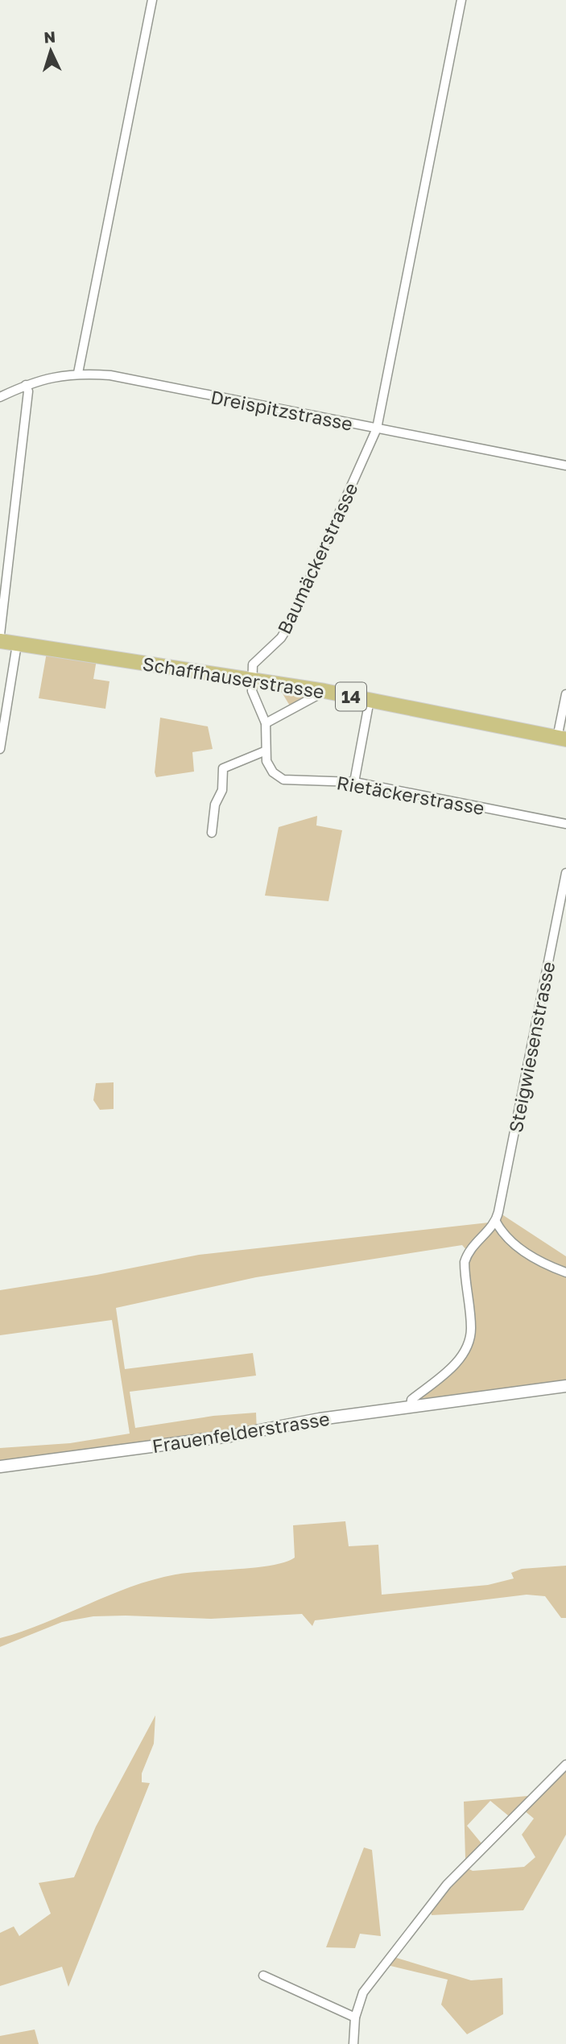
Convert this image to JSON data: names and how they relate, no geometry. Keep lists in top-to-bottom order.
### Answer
{
  "streets": {
    "main road": ["Schaffhauserstrasse", "14"],
    "street": [
      "Dreispitzstrasse",
      "Baumäckerstrasse",
      "Rietäckerstrasse",
      "Steigwiesenstrasse",
      "Frauenfelderstrasse"
    ]
  },
  "crossings": [
    ["Dreispitzstrasse", "Baumäckerstrasse"],
    ["Baumäckerstrasse", "Schaffhauserstrasse"]
  ],
  "north": "top"
}
